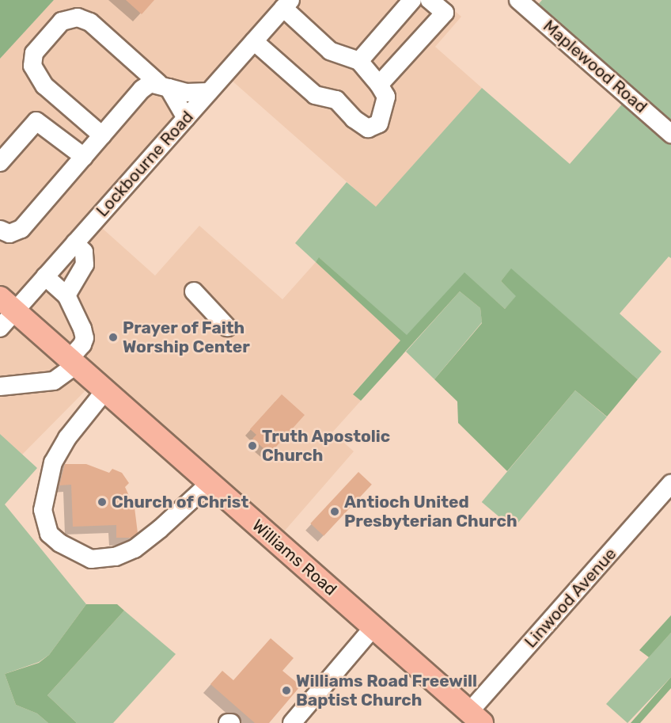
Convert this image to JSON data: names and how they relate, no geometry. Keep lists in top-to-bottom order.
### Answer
{
  "streets": {
    "main road": ["Williams Road"],
    "street": ["Maplewood Road", "Lockbourne Road", "Linwood Avenue"]
  },
  "crossings": [
    ["Lockbourne Road", "Williams Road"],
    ["Williams Road", "Linwood Avenue"]
  ],
  "places": [
    "Prayer of Faith Worship Center",
    "Truth Apostolic Church",
    "Church of Christ",
    "Antioch United Presbyterian Church",
    "Williams Road Freewill Baptist Church"
  ]
}
